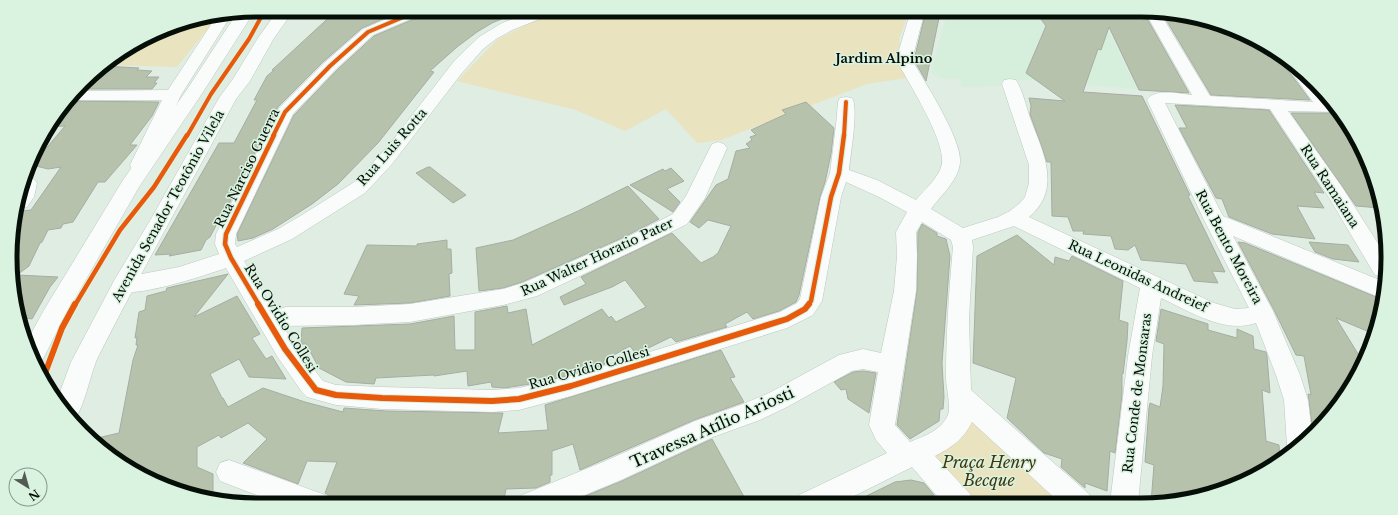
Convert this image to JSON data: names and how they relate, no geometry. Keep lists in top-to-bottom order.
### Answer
{
  "streets": {
    "main road": ["Avenida Senador Teotônio Vilela"],
    "street": [
      "Rua Luis Rotta",
      "Rua Narciso Guerra",
      "Rua Ramaiana",
      "Rua Bento Moreira",
      "Rua Walter Horatio Pater",
      "Rua Leonidas Andreief",
      "Rua Ovidio Collesi",
      "Rua Conde de Monsaras",
      "Travessa Atílio Ariosti"
    ]
  },
  "crossings": [
    ["Rua Luis Rotta", "Rua Narciso Guerra"],
    ["Rua Luis Rotta", "Avenida Senador Teotônio Vilela"],
    ["Rua Luis Rotta", "Rua Ovidio Collesi"],
    ["Rua Narciso Guerra", "Rua Ovidio Collesi"],
    ["Rua Ramaiana", "Rua Bento Moreira"],
    ["Rua Bento Moreira", "Rua Leonidas Andreief"],
    ["Rua Walter Horatio Pater", "Rua Ovidio Collesi"],
    ["Rua Leonidas Andreief", "Rua Conde de Monsaras"]
  ],
  "districts": ["Jardim Alpino"],
  "parks": ["Praça Henry Becque"],
  "north": "bottom right"
}
